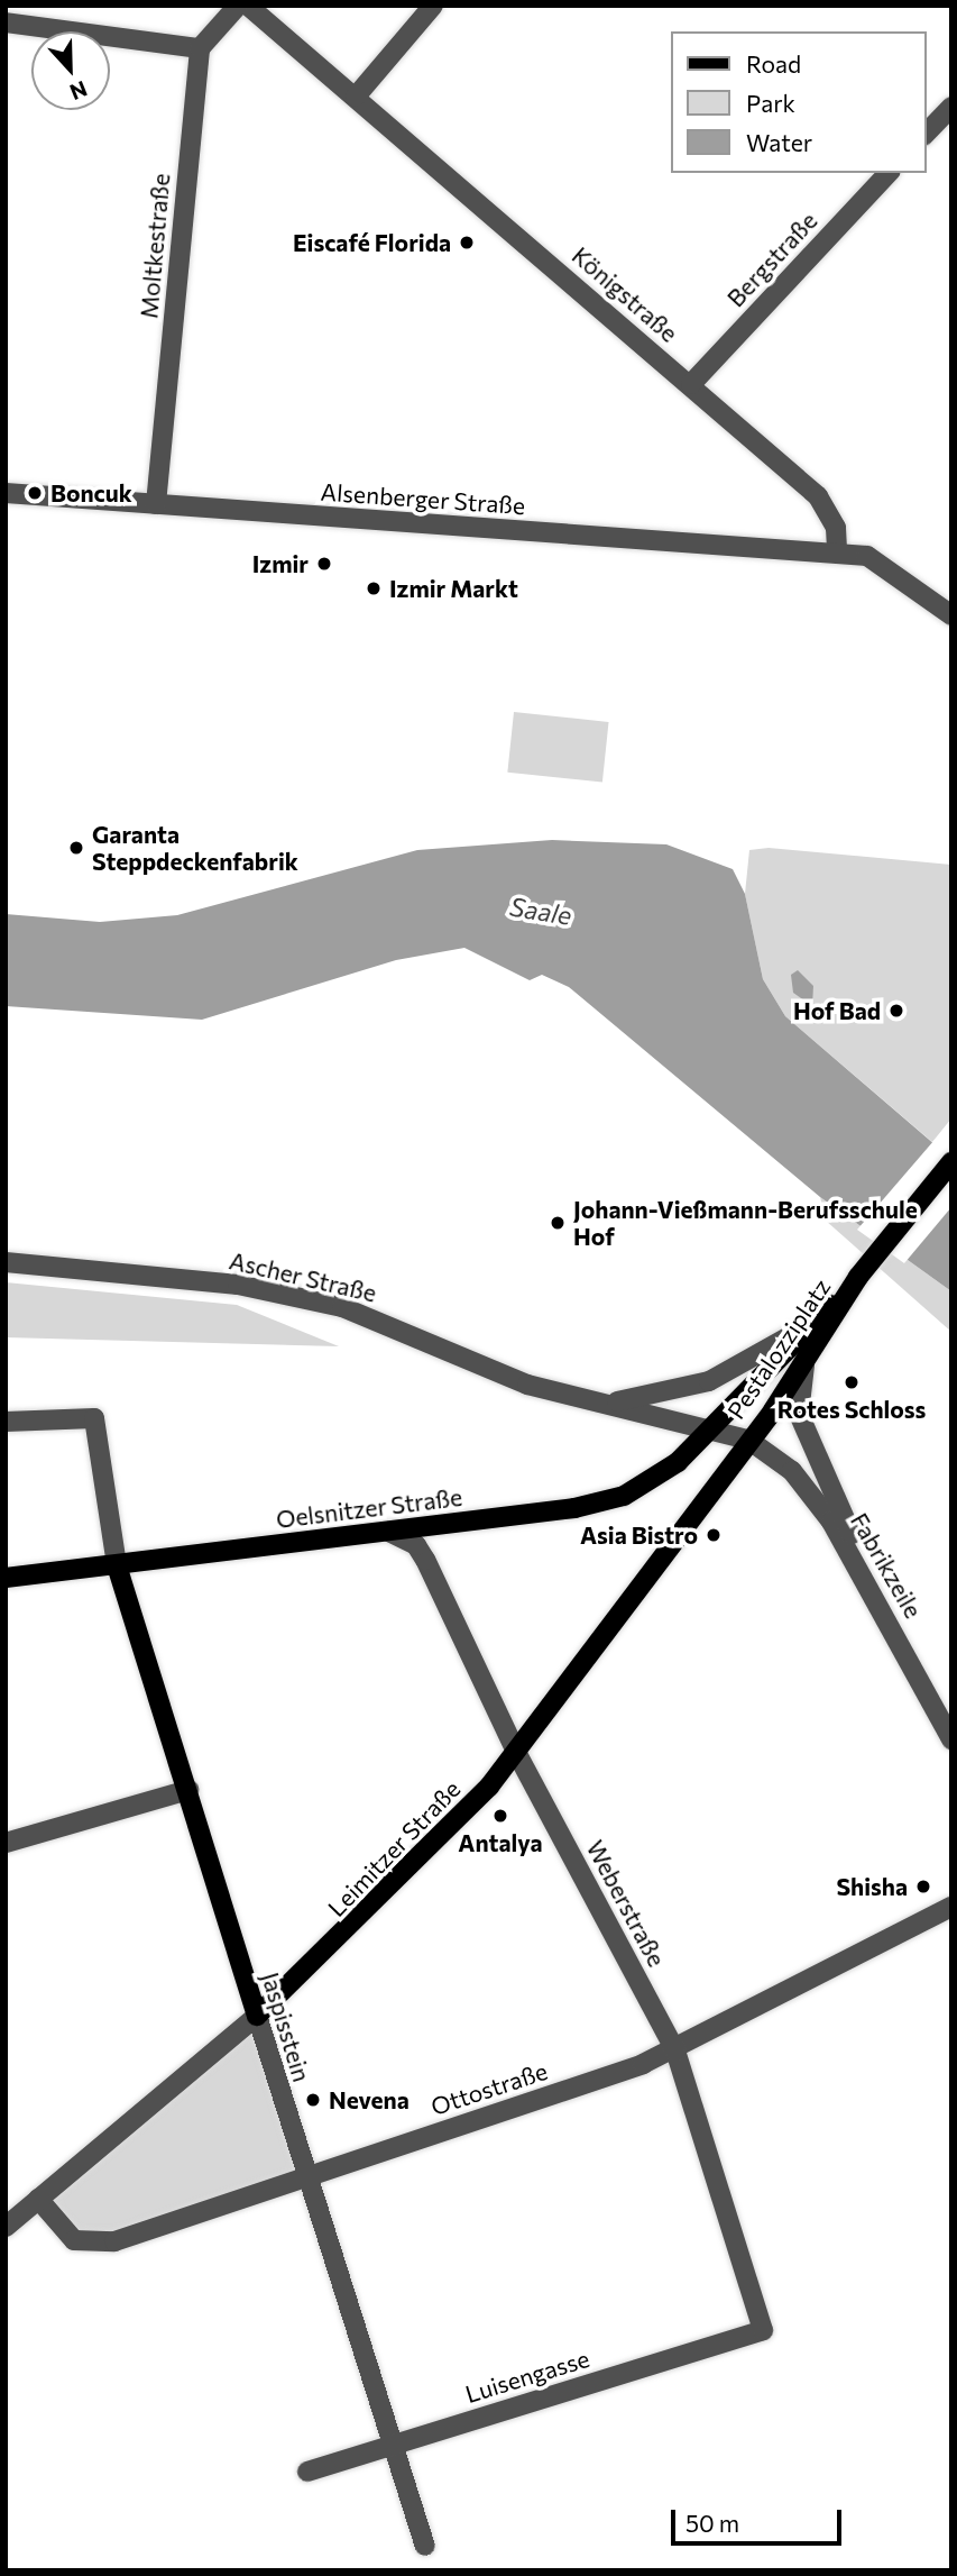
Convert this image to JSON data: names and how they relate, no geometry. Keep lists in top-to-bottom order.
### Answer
{
  "streets": {
    "main road": [
      "Pestalozziplatz",
      "Oelsnitzer Straße",
      "Leimitzer Straße",
      "Jaspisstein"
    ],
    "street": [
      "Moltkestraße",
      "Bergstraße",
      "Königstraße",
      "Alsenberger Straße",
      "Ascher Straße",
      "Fabrikzeile",
      "Weberstraße",
      "Ottostraße",
      "Luisengasse"
    ]
  },
  "crossings": [
    ["Moltkestraße", "Alsenberger Straße"],
    ["Bergstraße", "Königstraße"],
    ["Königstraße", "Alsenberger Straße"],
    ["Ascher Straße", "Pestalozziplatz"],
    ["Ascher Straße", "Oelsnitzer Straße"],
    ["Pestalozziplatz", "Oelsnitzer Straße"],
    ["Pestalozziplatz", "Fabrikzeile"],
    ["Pestalozziplatz", "Leimitzer Straße"],
    ["Oelsnitzer Straße", "Weberstraße"],
    ["Oelsnitzer Straße", "Jaspisstein"],
    ["Fabrikzeile", "Leimitzer Straße"],
    ["Leimitzer Straße", "Weberstraße"],
    ["Leimitzer Straße", "Jaspisstein"],
    ["Leimitzer Straße", "Ottostraße"],
    ["Weberstraße", "Ottostraße"],
    ["Weberstraße", "Luisengasse"],
    ["Jaspisstein", "Ottostraße"],
    ["Jaspisstein", "Luisengasse"]
  ],
  "water": ["Saale"],
  "places": [
    "Eiscafé Florida",
    "Boncuk",
    "Izmir",
    "Izmir Markt",
    "Garanta Steppdeckenfabrik",
    "Hof Bad",
    "Johann-Vießmann-Berufsschule Hof",
    "Rotes Schloss",
    "Asia Bistro",
    "Antalya",
    "Shisha",
    "Nevena"
  ],
  "legend": ["Road", "Park", "Water"],
  "scale_bar": "50 m",
  "north": "bottom"
}
